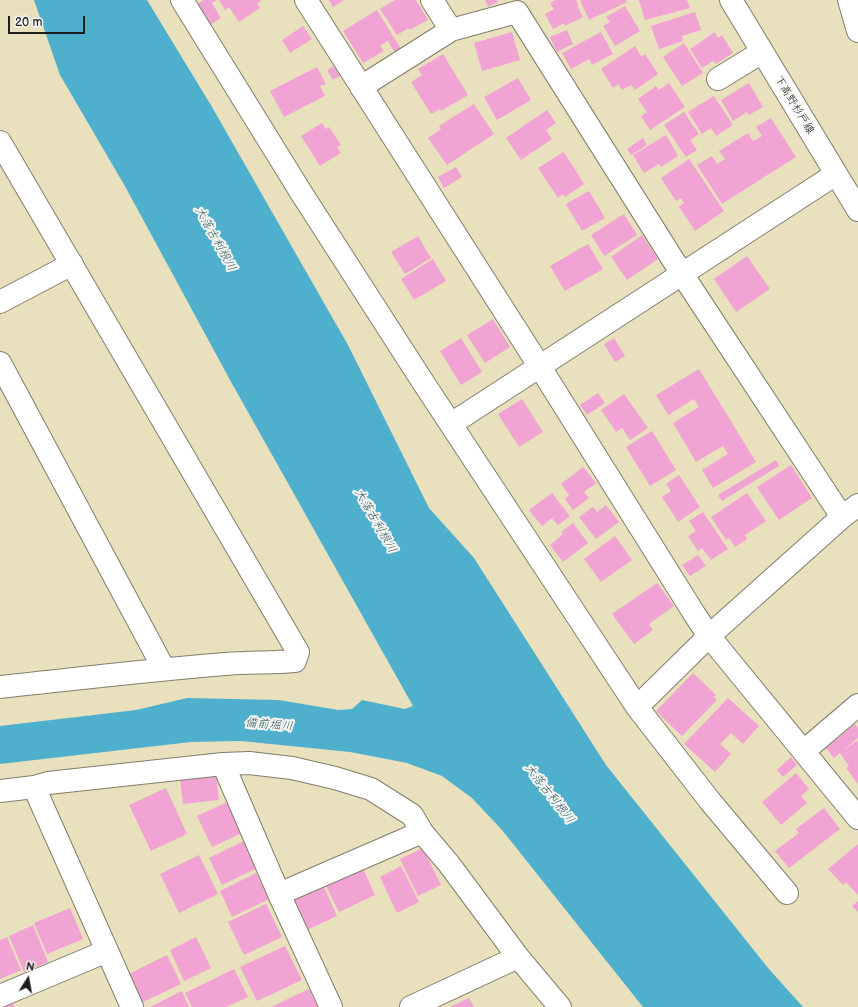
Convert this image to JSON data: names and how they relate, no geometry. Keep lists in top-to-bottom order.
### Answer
{
  "streets": {
    "street": ["下高野杉戸線"]
  },
  "water": ["大落古利根川", "備前堀川"],
  "scale_bar": "20 m",
  "north": "top"
}
